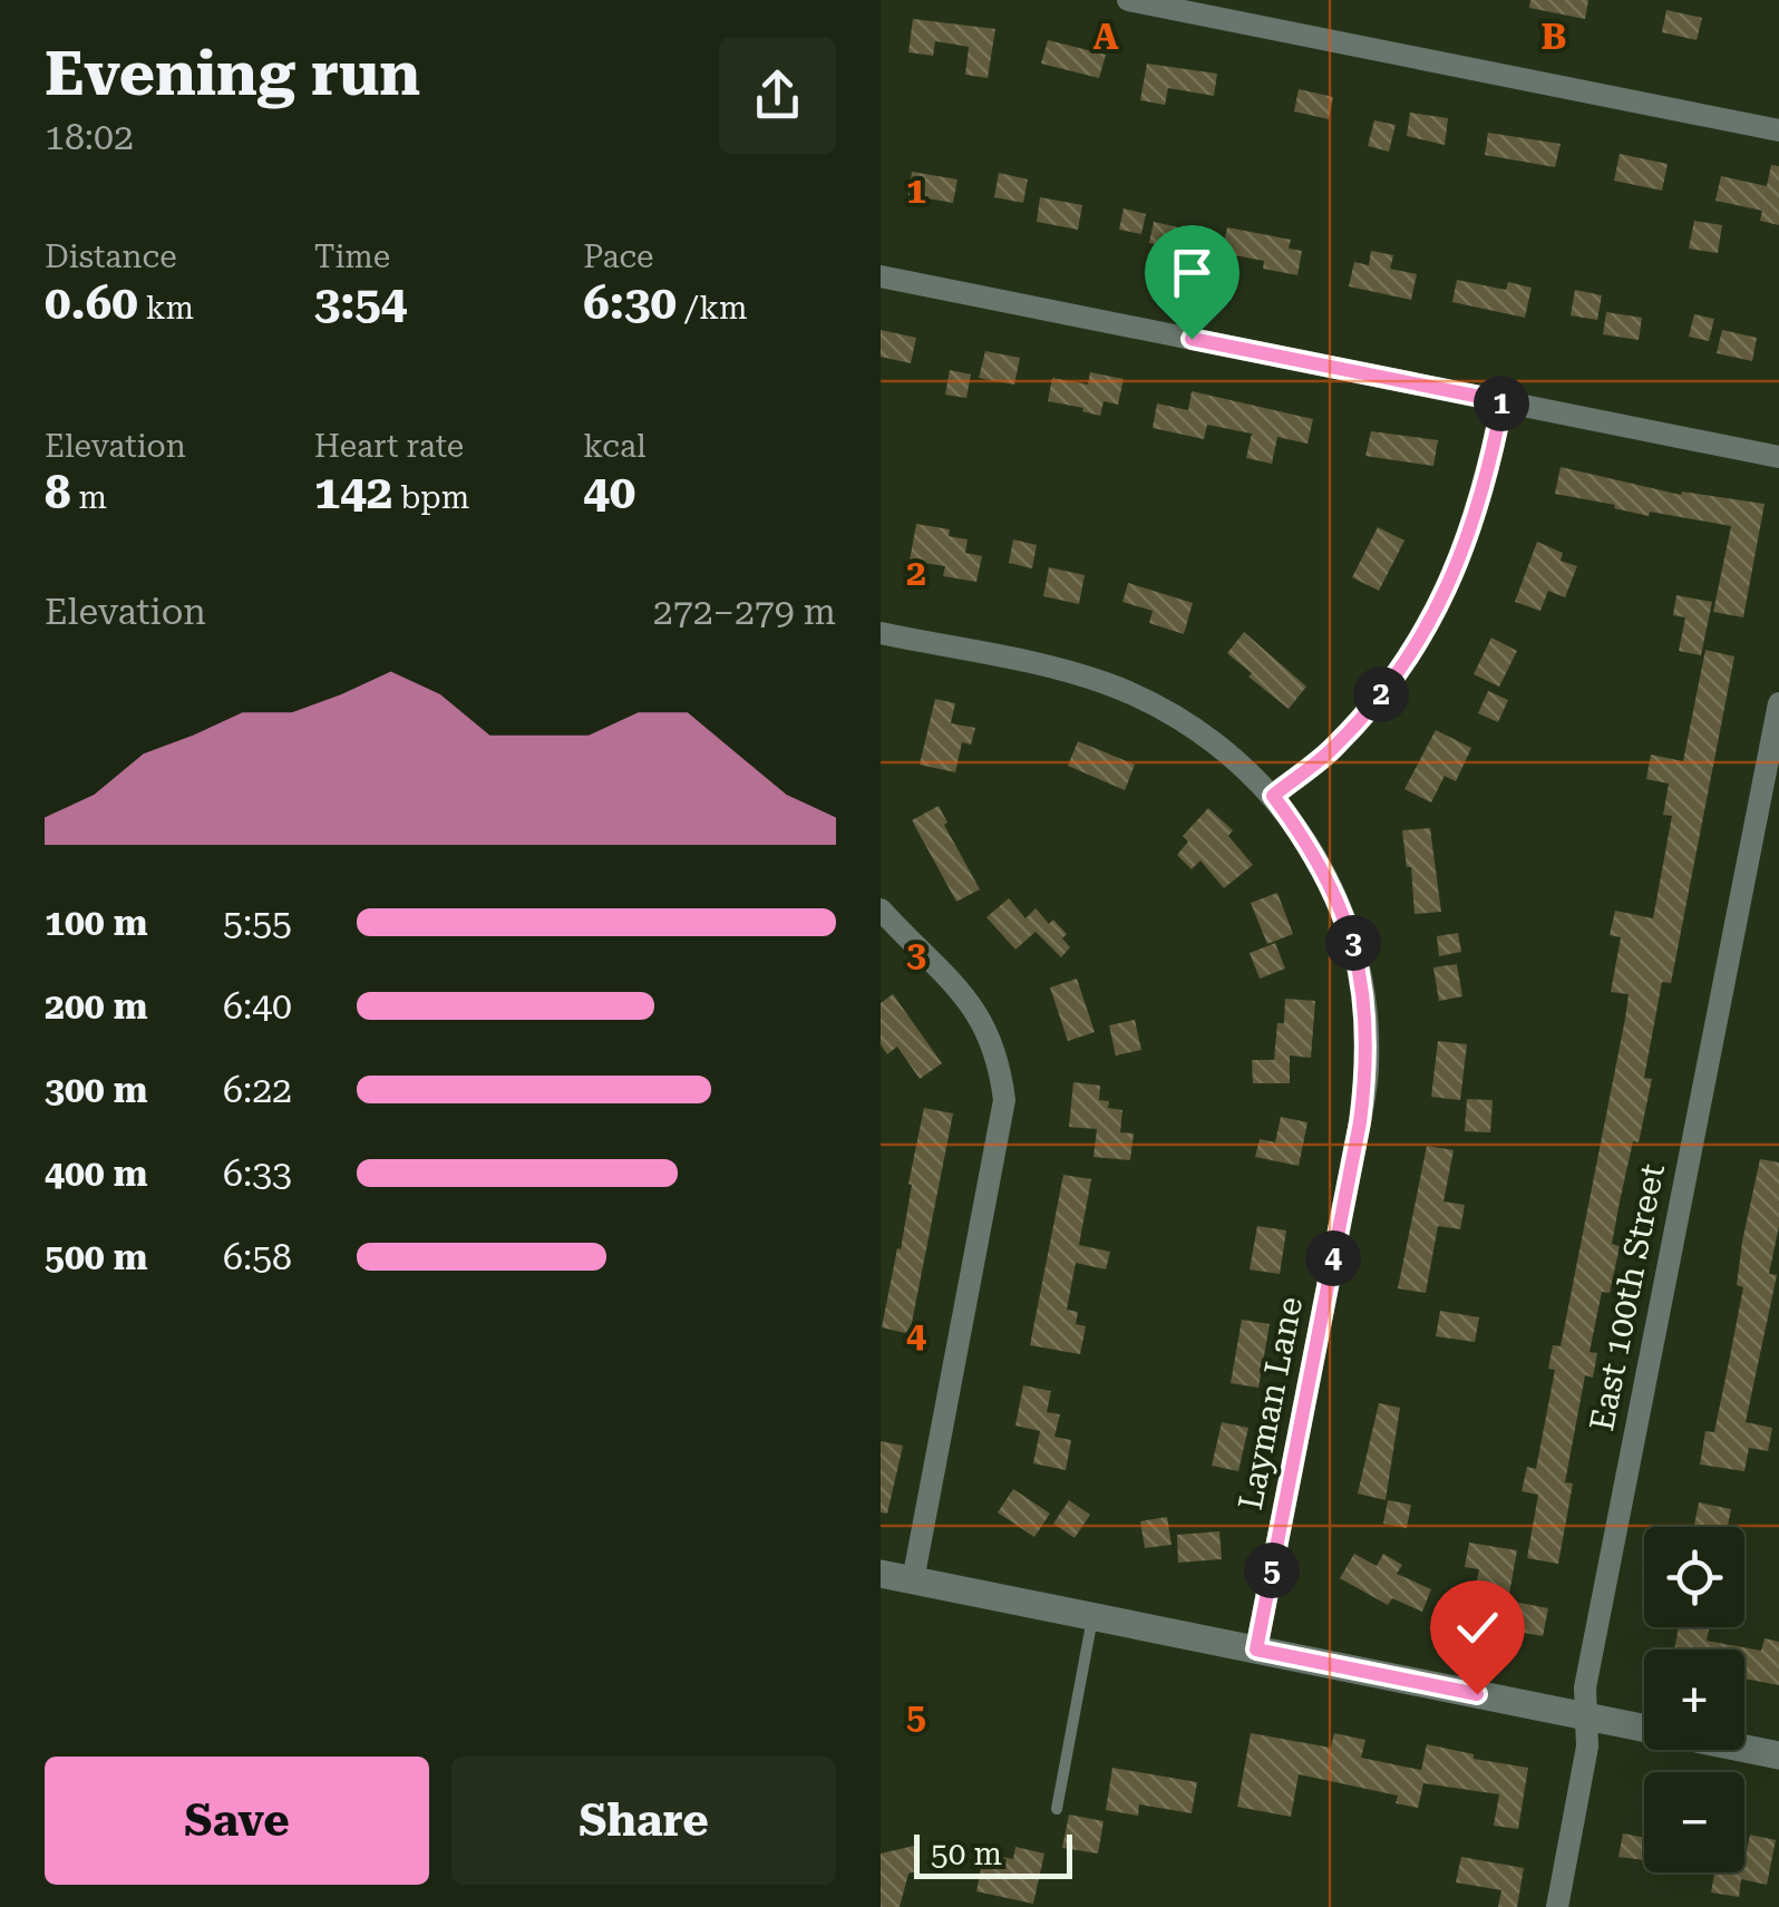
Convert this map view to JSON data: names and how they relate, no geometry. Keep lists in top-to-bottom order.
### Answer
{
  "streets": {
    "street": ["East 100th Street", "Layman Lane"]
  },
  "scale_bar": "50 m",
  "page": {
    "heading": ["Evening run", "18:02"],
    "stats": [
      ["Distance", "0.60 km"],
      ["Time", "3:54"],
      ["Pace", "6:30 /km"],
      ["Elevation", "8 m"],
      ["Heart rate", "142 bpm"],
      ["kcal", "40"]
    ],
    "pins": [
      "1",
      "2",
      "3",
      "4",
      "5"
    ],
    "chart": ["Elevation", "272–279 m"],
    "list": [
      {
        "name": "100 m",
        "note": "5:55"
      },
      {
        "name": "200 m",
        "note": "6:40"
      },
      {
        "name": "300 m",
        "note": "6:22"
      },
      {
        "name": "400 m",
        "note": "6:33"
      },
      {
        "name": "500 m",
        "note": "6:58"
      }
    ],
    "map_buttons": ["+", "−"],
    "buttons": ["Save", "Share"],
    "scale": "50 m"
  },
  "grid": {
    "columns": ["A", "B"],
    "rows": [
      "1",
      "2",
      "3",
      "4",
      "5"
    ]
  }
}
